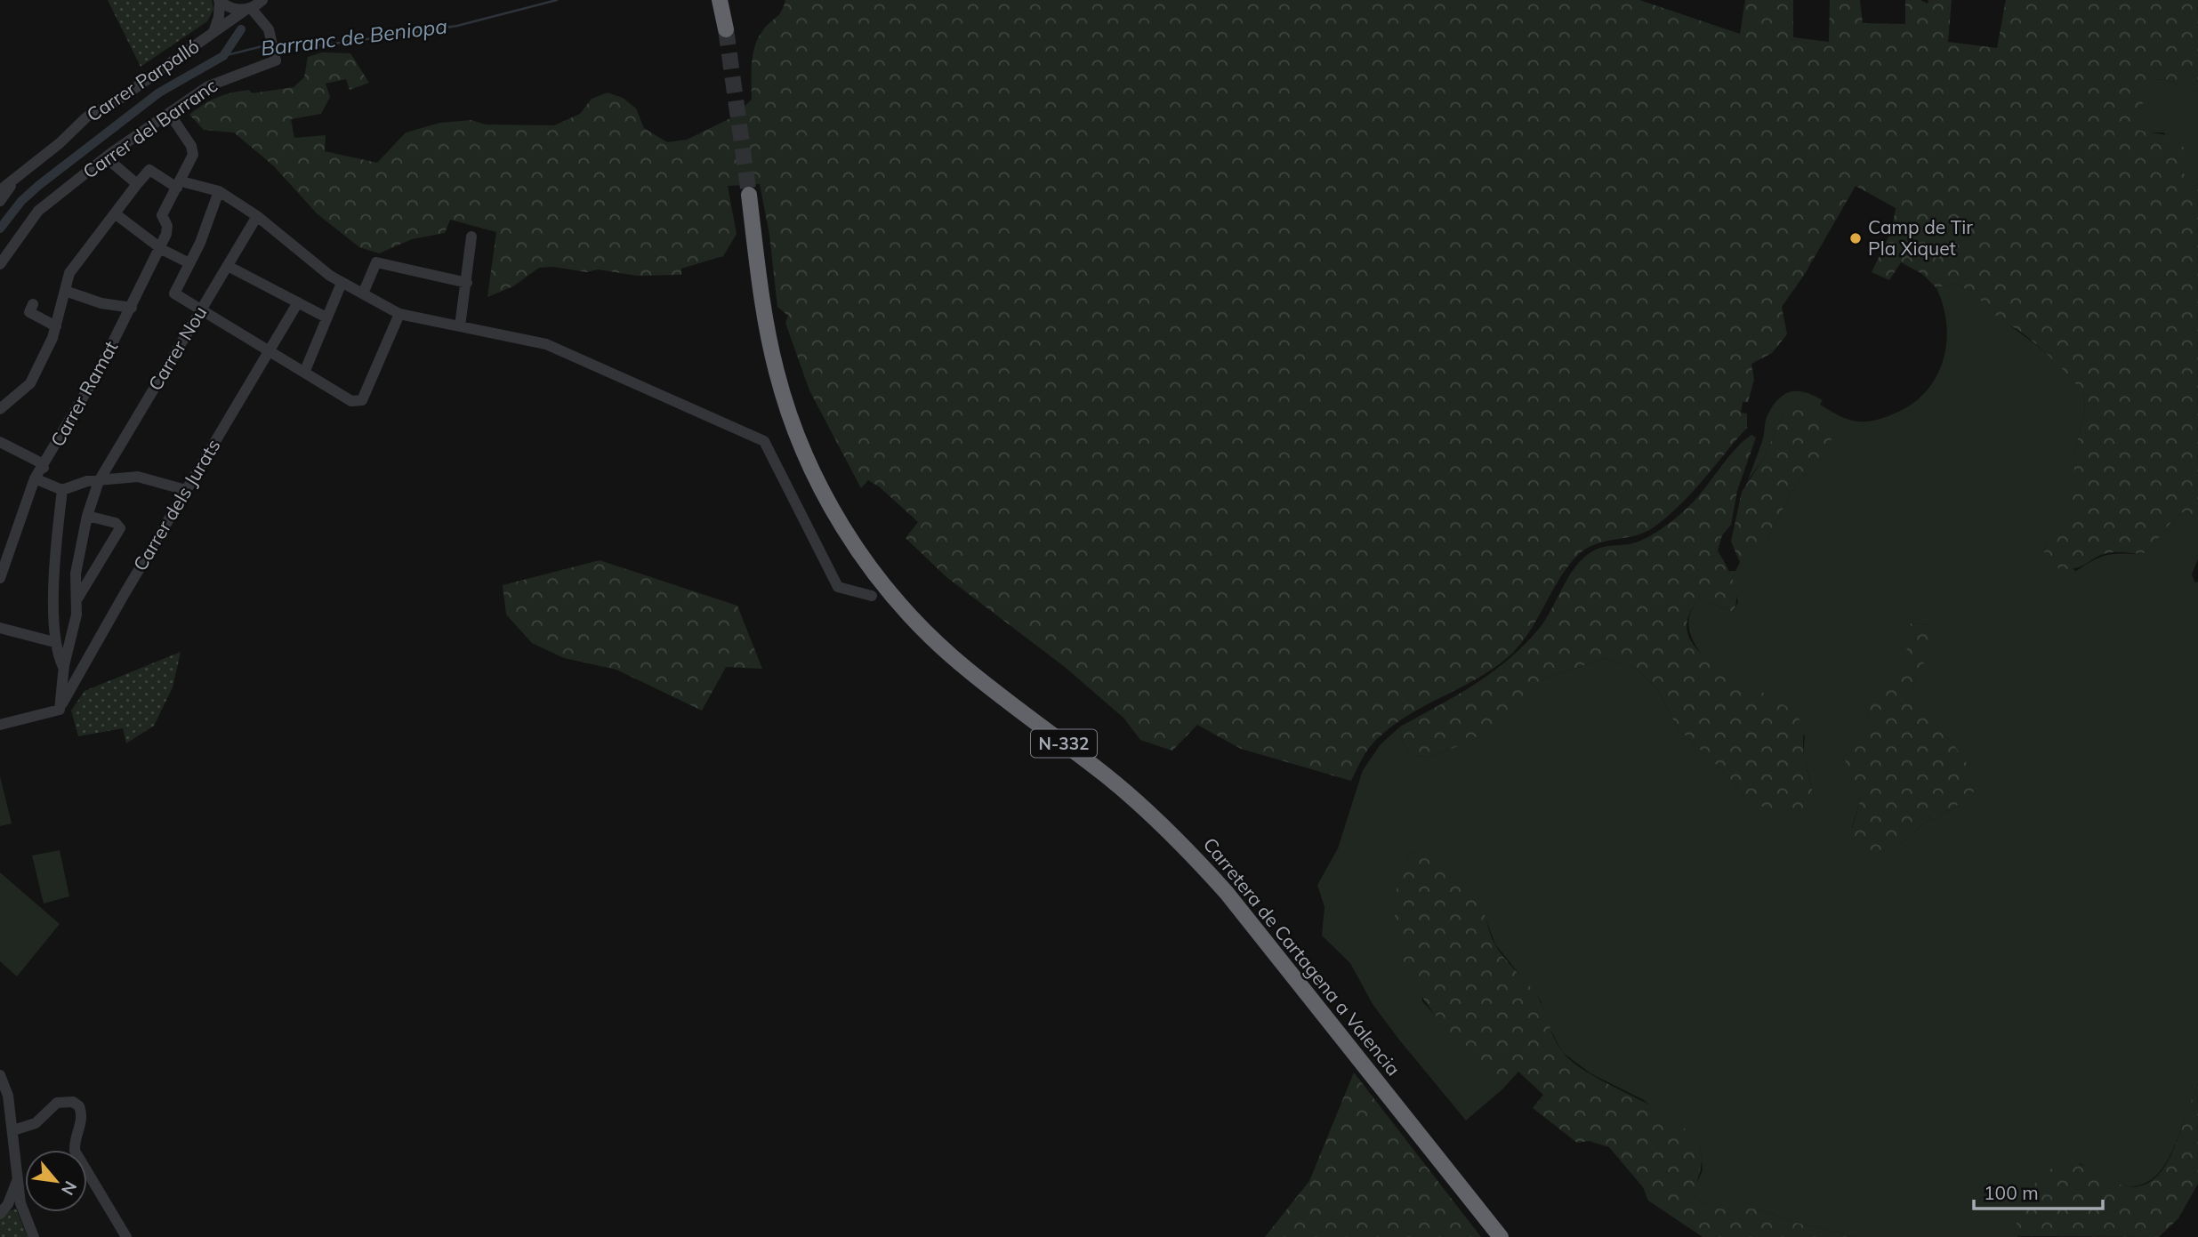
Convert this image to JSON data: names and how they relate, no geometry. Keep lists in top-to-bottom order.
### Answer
{
  "streets": {
    "highway": ["N-332", "Carretera de Cartagena a Valencia"],
    "street": [
      "Carrer Parpalló",
      "Carrer del Barranc",
      "Carrer Nou",
      "Carrer Ramat",
      "Carrer dels Jurats"
    ]
  },
  "crossings": [
    ["Carrer Parpalló", "Carrer del Barranc"]
  ],
  "water": ["Barranc de Beniopa"],
  "places": ["Camp de Tir Pla Xiquet"],
  "scale_bar": "100 m",
  "north": "bottom right"
}
